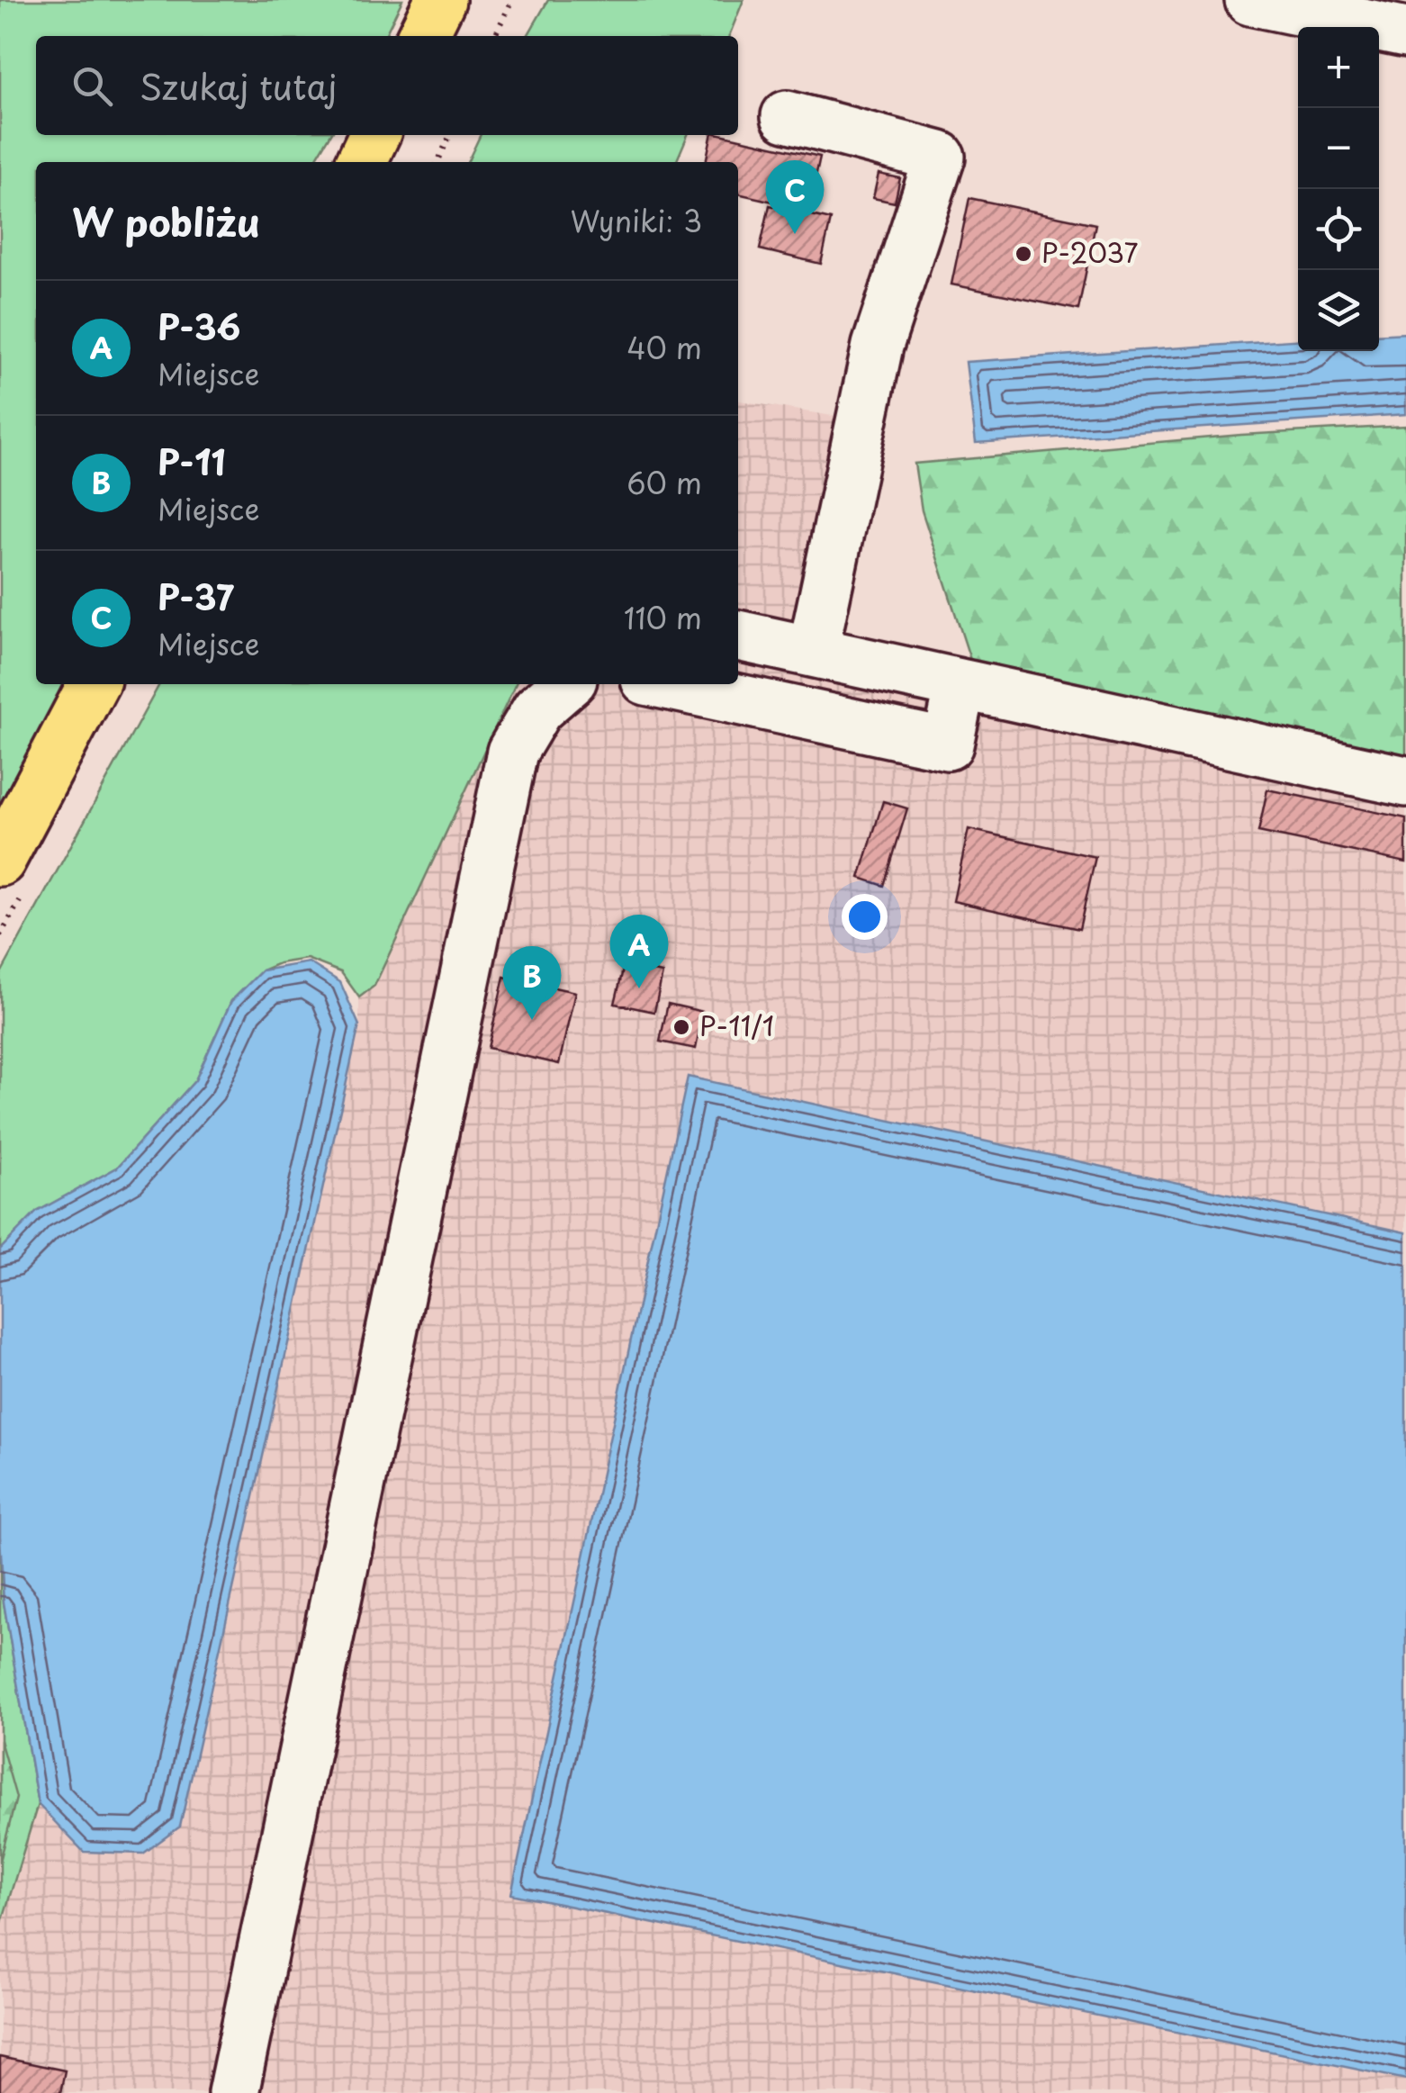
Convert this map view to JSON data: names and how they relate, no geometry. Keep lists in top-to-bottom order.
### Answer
{
  "places": ["P-2037", "P-11/1"],
  "page": {
    "map_buttons": ["+", "−"],
    "search": "Szukaj tutaj",
    "pins": ["C", "A", "B"],
    "heading": ["W pobliżu", "Wyniki: 3"],
    "list": [
      {
        "mark": "A",
        "name": "P-36",
        "note": "Miejsce",
        "value": "40 m"
      },
      {
        "mark": "B",
        "name": "P-11",
        "note": "Miejsce",
        "value": "60 m"
      },
      {
        "mark": "C",
        "name": "P-37",
        "note": "Miejsce",
        "value": "110 m"
      }
    ]
  }
}
